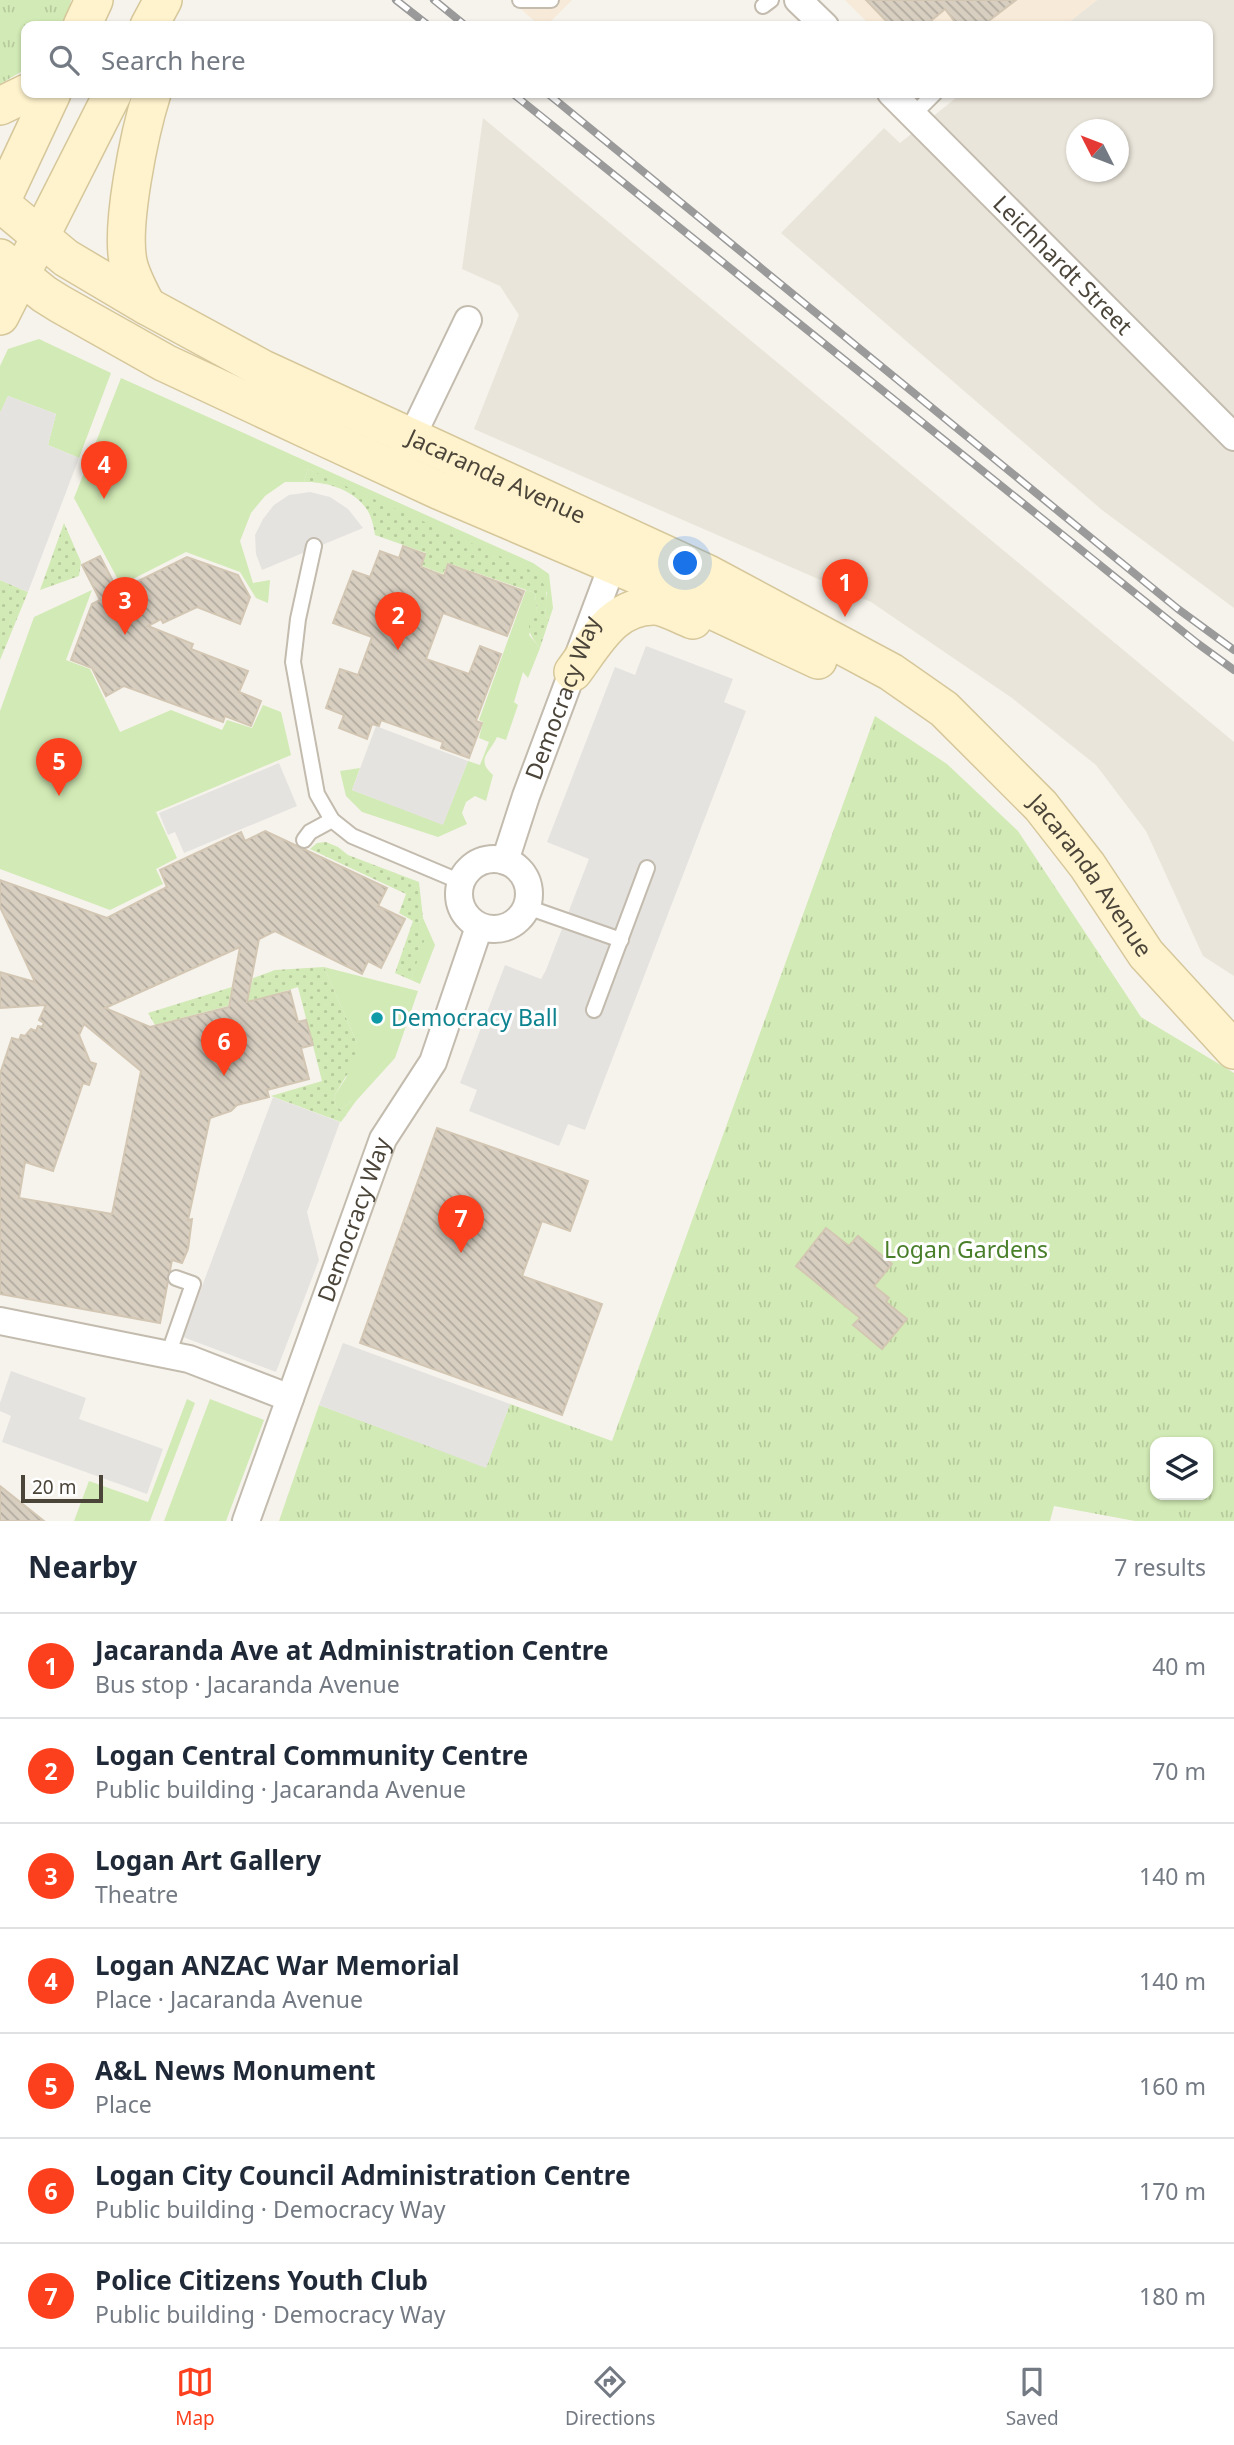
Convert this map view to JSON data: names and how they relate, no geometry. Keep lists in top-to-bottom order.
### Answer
{
  "streets": {
    "street": ["Leichhardt Street", "Jacaranda Avenue", "Democracy Way"]
  },
  "crossings": [
    ["Jacaranda Avenue", "Democracy Way"]
  ],
  "parks": ["Logan Gardens"],
  "places": ["Democracy Ball"],
  "scale_bar": "20 m",
  "north": "top left",
  "page": {
    "search": "Search here",
    "pins": [
      "4",
      "1",
      "3",
      "2",
      "5",
      "6",
      "7"
    ],
    "scale": "20 m",
    "heading": ["Nearby", "7 results"],
    "list": [
      {
        "mark": "1",
        "name": "Jacaranda Ave at Administration Centre",
        "note": "Bus stop · Jacaranda Avenue",
        "value": "40 m"
      },
      {
        "mark": "2",
        "name": "Logan Central Community Centre",
        "note": "Public building · Jacaranda Avenue",
        "value": "70 m"
      },
      {
        "mark": "3",
        "name": "Logan Art Gallery",
        "note": "Theatre",
        "value": "140 m"
      },
      {
        "mark": "4",
        "name": "Logan ANZAC War Memorial",
        "note": "Place · Jacaranda Avenue",
        "value": "140 m"
      },
      {
        "mark": "5",
        "name": "A&L News Monument",
        "note": "Place",
        "value": "160 m"
      },
      {
        "mark": "6",
        "name": "Logan City Council Administration Centre",
        "note": "Public building · Democracy Way",
        "value": "170 m"
      },
      {
        "mark": "7",
        "name": "Police Citizens Youth Club",
        "note": "Public building · Democracy Way",
        "value": "180 m"
      }
    ],
    "nav": ["Map", "Directions", "Saved"]
  }
}
